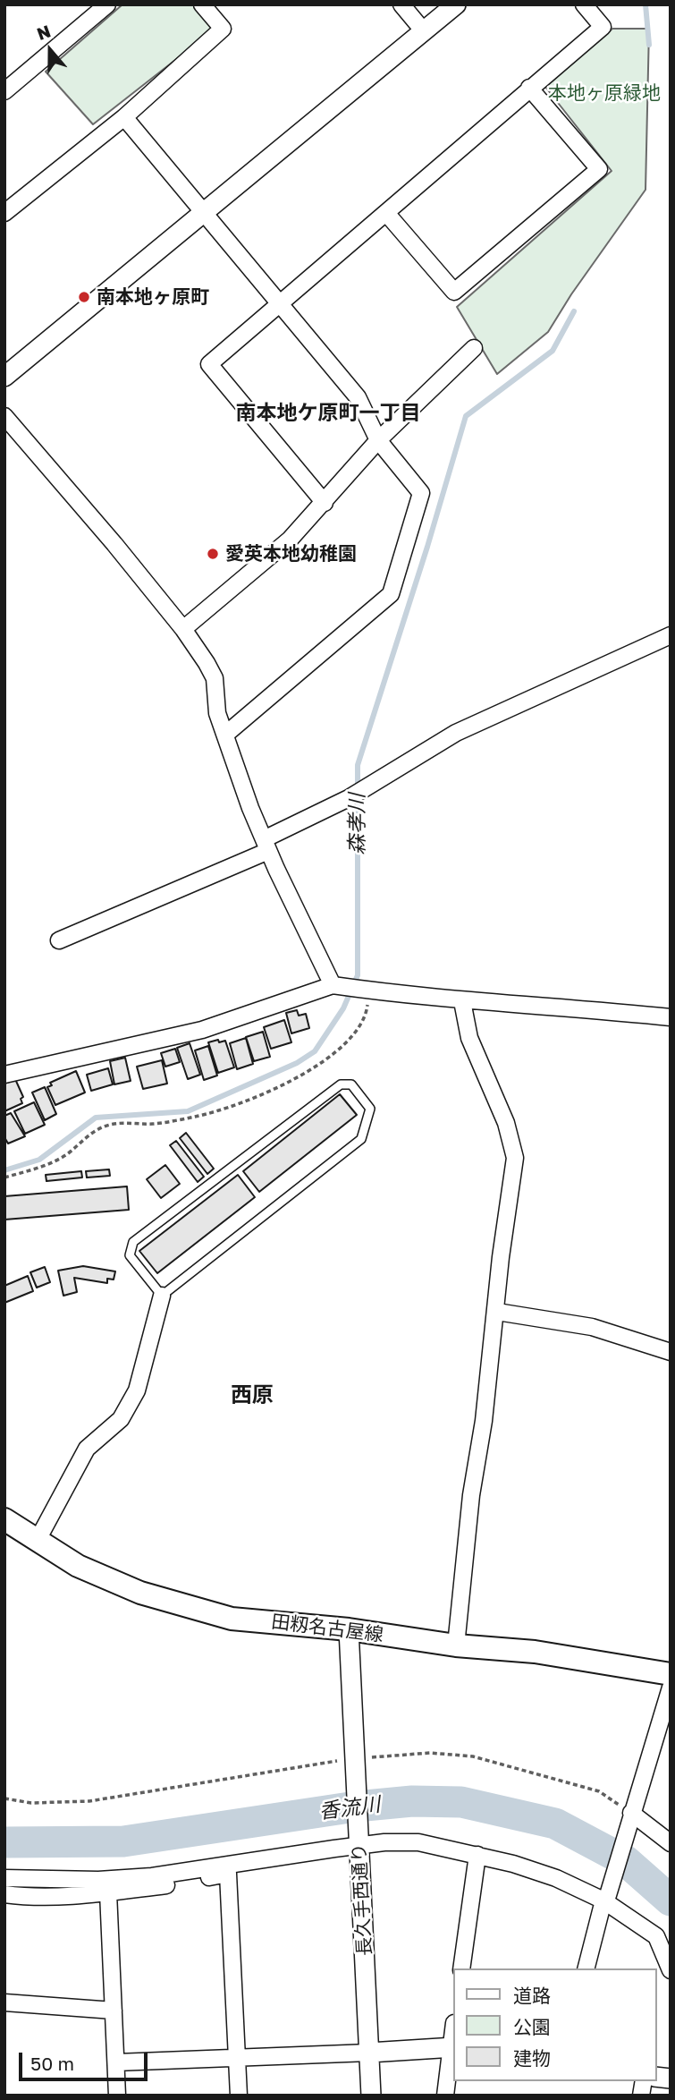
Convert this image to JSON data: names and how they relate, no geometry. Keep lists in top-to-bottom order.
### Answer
{
  "streets": {
    "main road": ["田籾名古屋線"],
    "street": ["長久手西通り"]
  },
  "crossings": [
    ["田籾名古屋線", "長久手西通り"]
  ],
  "districts": ["南本地ケ原町一丁目", "西原"],
  "water": ["森孝川", "香流川"],
  "parks": ["本地ヶ原緑地"],
  "places": ["南本地ヶ原町", "愛英本地幼稚園"],
  "legend": ["道路", "公園", "建物"],
  "scale_bar": "50 m",
  "north": "top"
}
